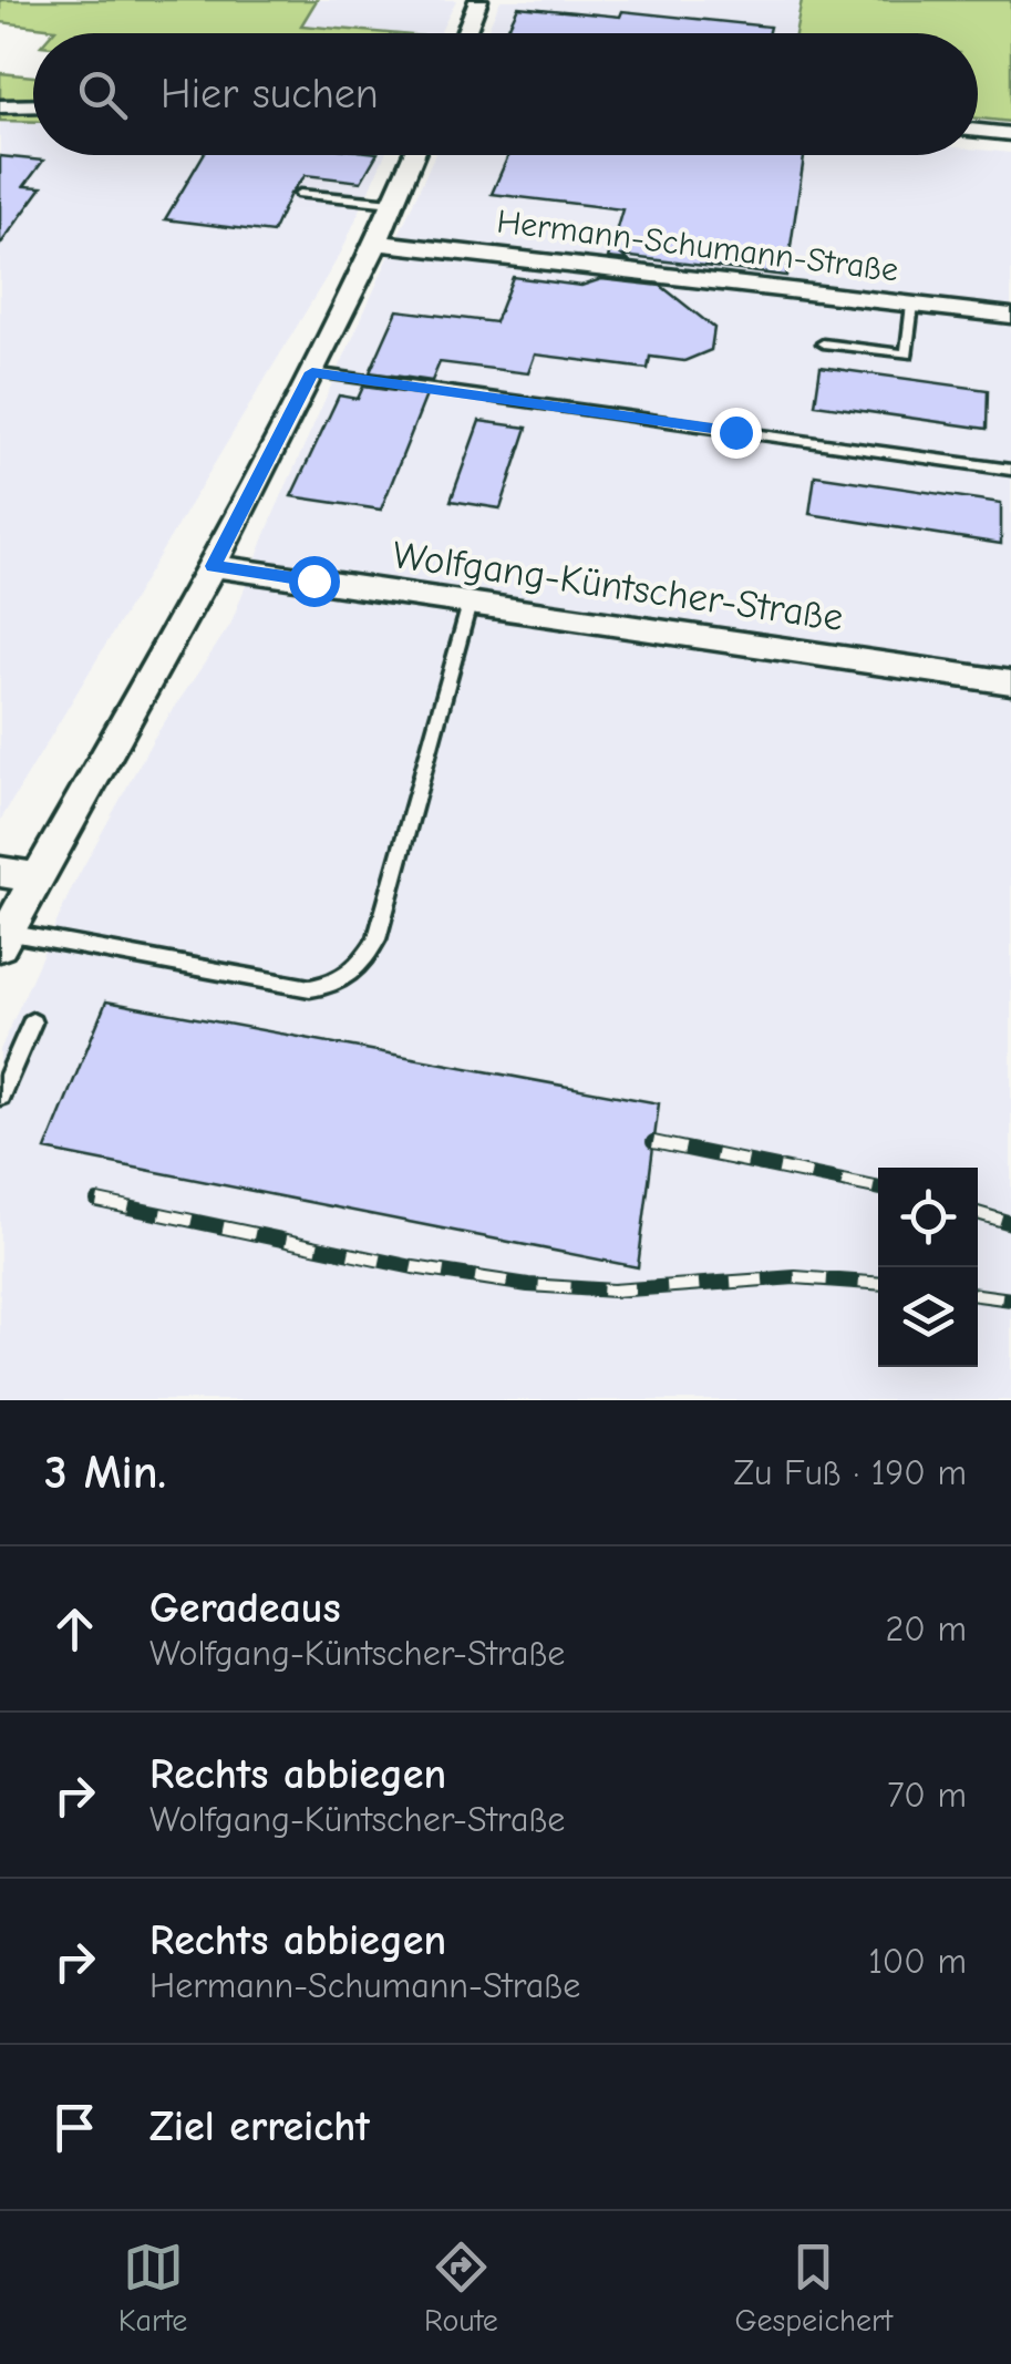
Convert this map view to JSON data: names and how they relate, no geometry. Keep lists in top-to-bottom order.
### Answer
{
  "streets": {
    "street": ["Hermann-Schumann-Straße", "Wolfgang-Küntscher-Straße"]
  },
  "page": {
    "search": "Hier suchen",
    "heading": ["3 Min.", "Zu Fuß · 190 m"],
    "list": [
      ["Geradeaus", "Wolfgang-Küntscher-Straße", "20 m"],
      ["Rechts abbiegen", "Wolfgang-Küntscher-Straße", "70 m"],
      ["Rechts abbiegen", "Hermann-Schumann-Straße", "100 m"],
      "Ziel erreicht"
    ],
    "nav": ["Karte", "Route", "Gespeichert"]
  }
}
